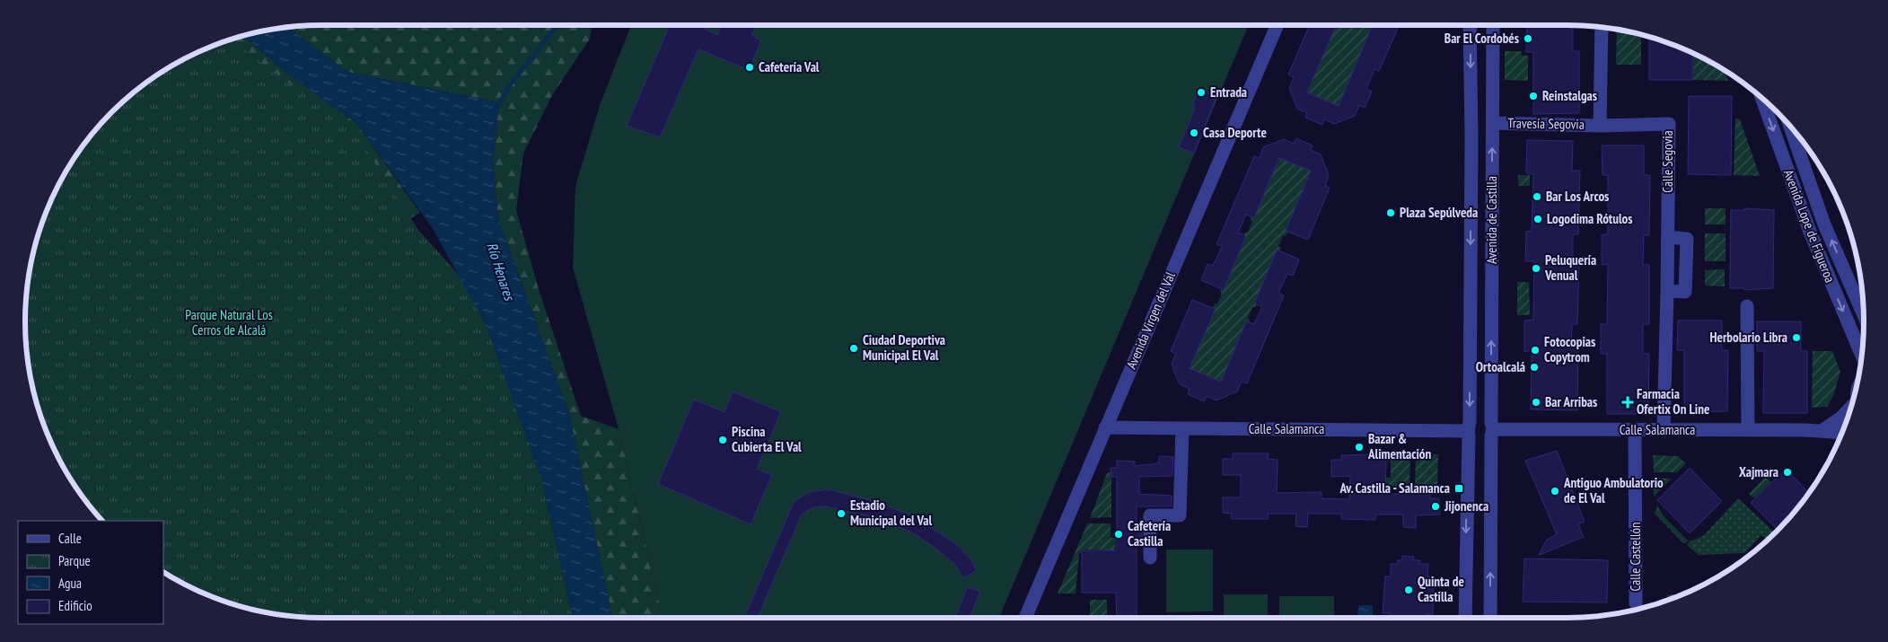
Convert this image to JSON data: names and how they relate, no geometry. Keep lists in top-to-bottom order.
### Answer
{
  "streets": {
    "street": [
      "Travesía Segovia",
      "Calle Segovia",
      "Avenida de Castilla",
      "Avenida Lope de Figueroa",
      "Avenida Virgen del Val",
      "Calle Salamanca",
      "Calle Castellón"
    ]
  },
  "crossings": [
    ["Travesía Segovia", "Calle Segovia"],
    ["Travesía Segovia", "Avenida de Castilla"],
    ["Calle Segovia", "Calle Salamanca"],
    ["Avenida de Castilla", "Calle Salamanca"],
    ["Avenida Virgen del Val", "Calle Salamanca"],
    ["Calle Salamanca", "Calle Castellón"]
  ],
  "water": ["Río Henares"],
  "parks": ["Parque Natural Los Cerros de Alcalá"],
  "places": {
    "other": [
      "Bar El Cordobés",
      "Cafetería Val",
      "Entrada",
      "Reinstalgas",
      "Casa Deporte",
      "Bar Los Arcos",
      "Plaza Sepúlveda",
      "Logodima Rótulos",
      "Peluquería Venual",
      "Herbolario Libra",
      "Ciudad Deportiva Municipal El Val",
      "Fotocopias Copytrom",
      "Ortoalcalá",
      "Bar Arribas",
      "Piscina Cubierta El Val",
      "Bazar & Alimentación",
      "Xajmara",
      "Antiguo Ambulatorio de El Val",
      "Jijonenca",
      "Estadio Municipal del Val",
      "Cafetería Castilla",
      "Quinta de Castilla"
    ],
    "health": ["Farmacia Ofertix On Line"],
    "transit": ["Av. Castilla - Salamanca"]
  },
  "legend": [
    "Calle",
    "Parque",
    "Agua",
    "Edificio"
  ]
}
